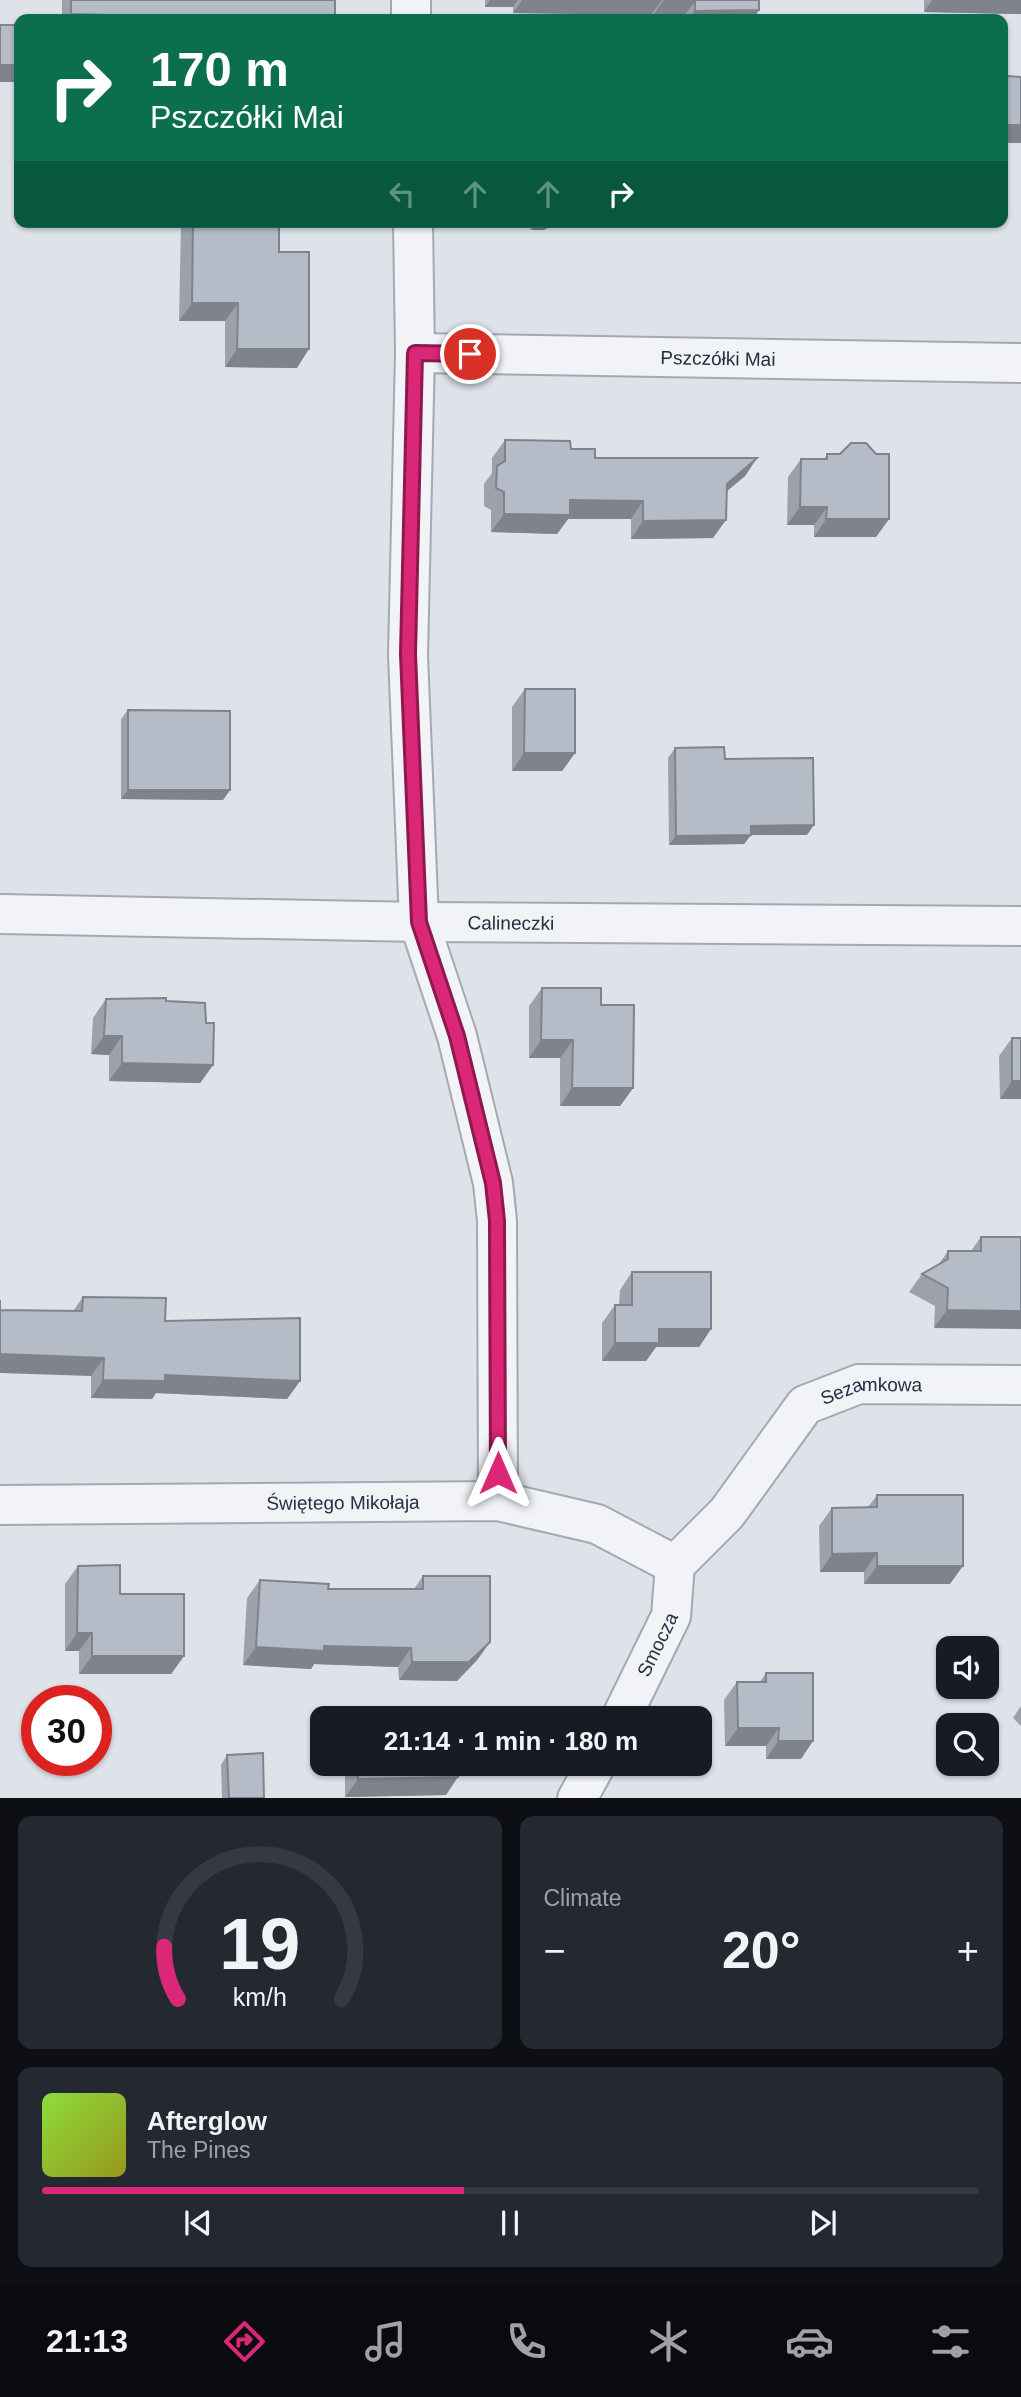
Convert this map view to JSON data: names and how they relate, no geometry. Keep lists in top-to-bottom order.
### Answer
{
  "streets": {
    "street": [
      "Pszczółki Mai",
      "Calineczki",
      "Sezamkowa",
      "Świętego Mikołaja",
      "Smocza"
    ]
  },
  "crossings": [
    ["Sezamkowa", "Świętego Mikołaja"],
    ["Sezamkowa", "Smocza"],
    ["Świętego Mikołaja", "Smocza"]
  ],
  "page": {
    "turn": ["170 m", "Pszczółki Mai"],
    "limit": "30",
    "trip": "21:14 · 1 min · 180 m",
    "tile": "Climate",
    "heat": ["−", "20°", "+"],
    "song": ["Afterglow", "The Pines"],
    "tabs": "21:13",
    "gauge": ["19", "km/h"]
  }
}
